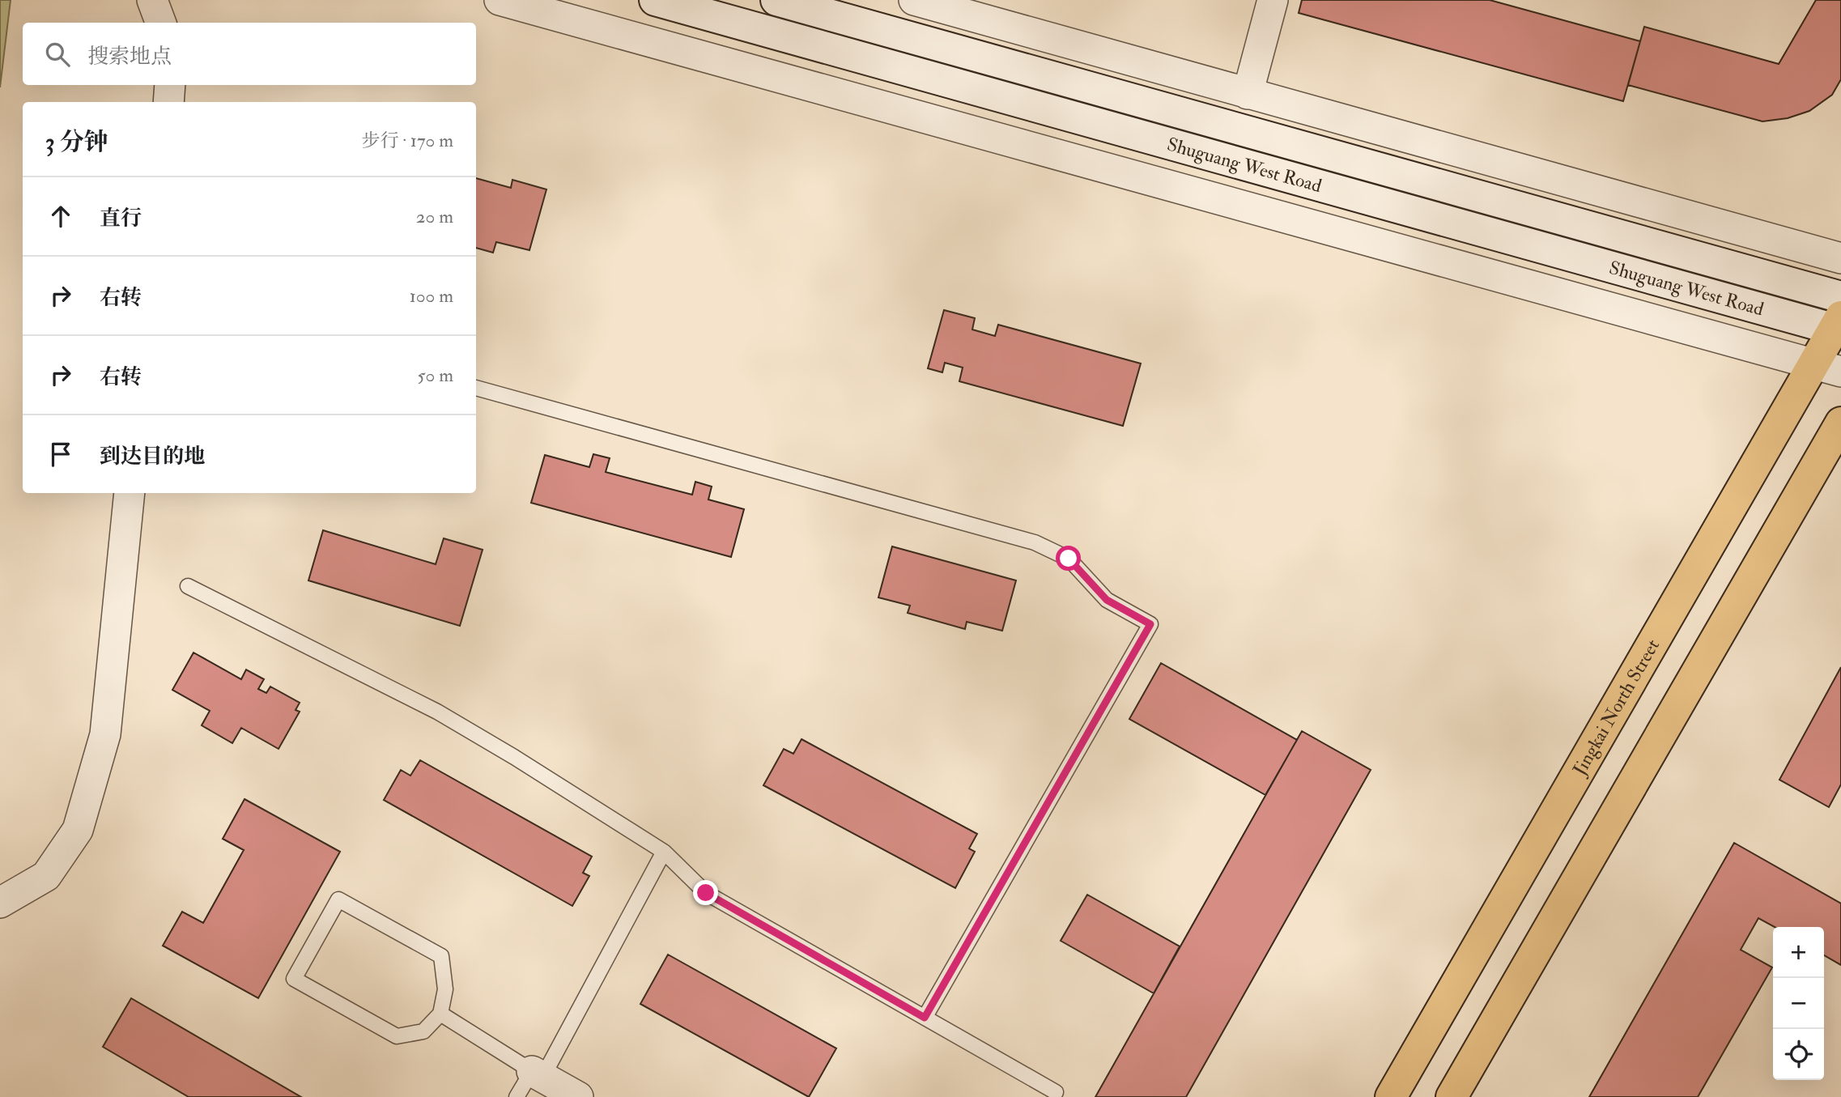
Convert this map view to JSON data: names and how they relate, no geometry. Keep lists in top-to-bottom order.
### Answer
{
  "streets": {
    "main road": ["Shuguang West Road", "Jingkai North Street"]
  },
  "crossings": [
    ["Shuguang West Road", "Jingkai North Street"]
  ],
  "page": {
    "search": "搜索地点",
    "heading": ["3 分钟", "步行 · 170 m"],
    "list": [
      ["直行", "20 m"],
      ["右转", "100 m"],
      ["右转", "50 m"],
      "到达目的地"
    ],
    "map_buttons": ["+", "−"]
  }
}
